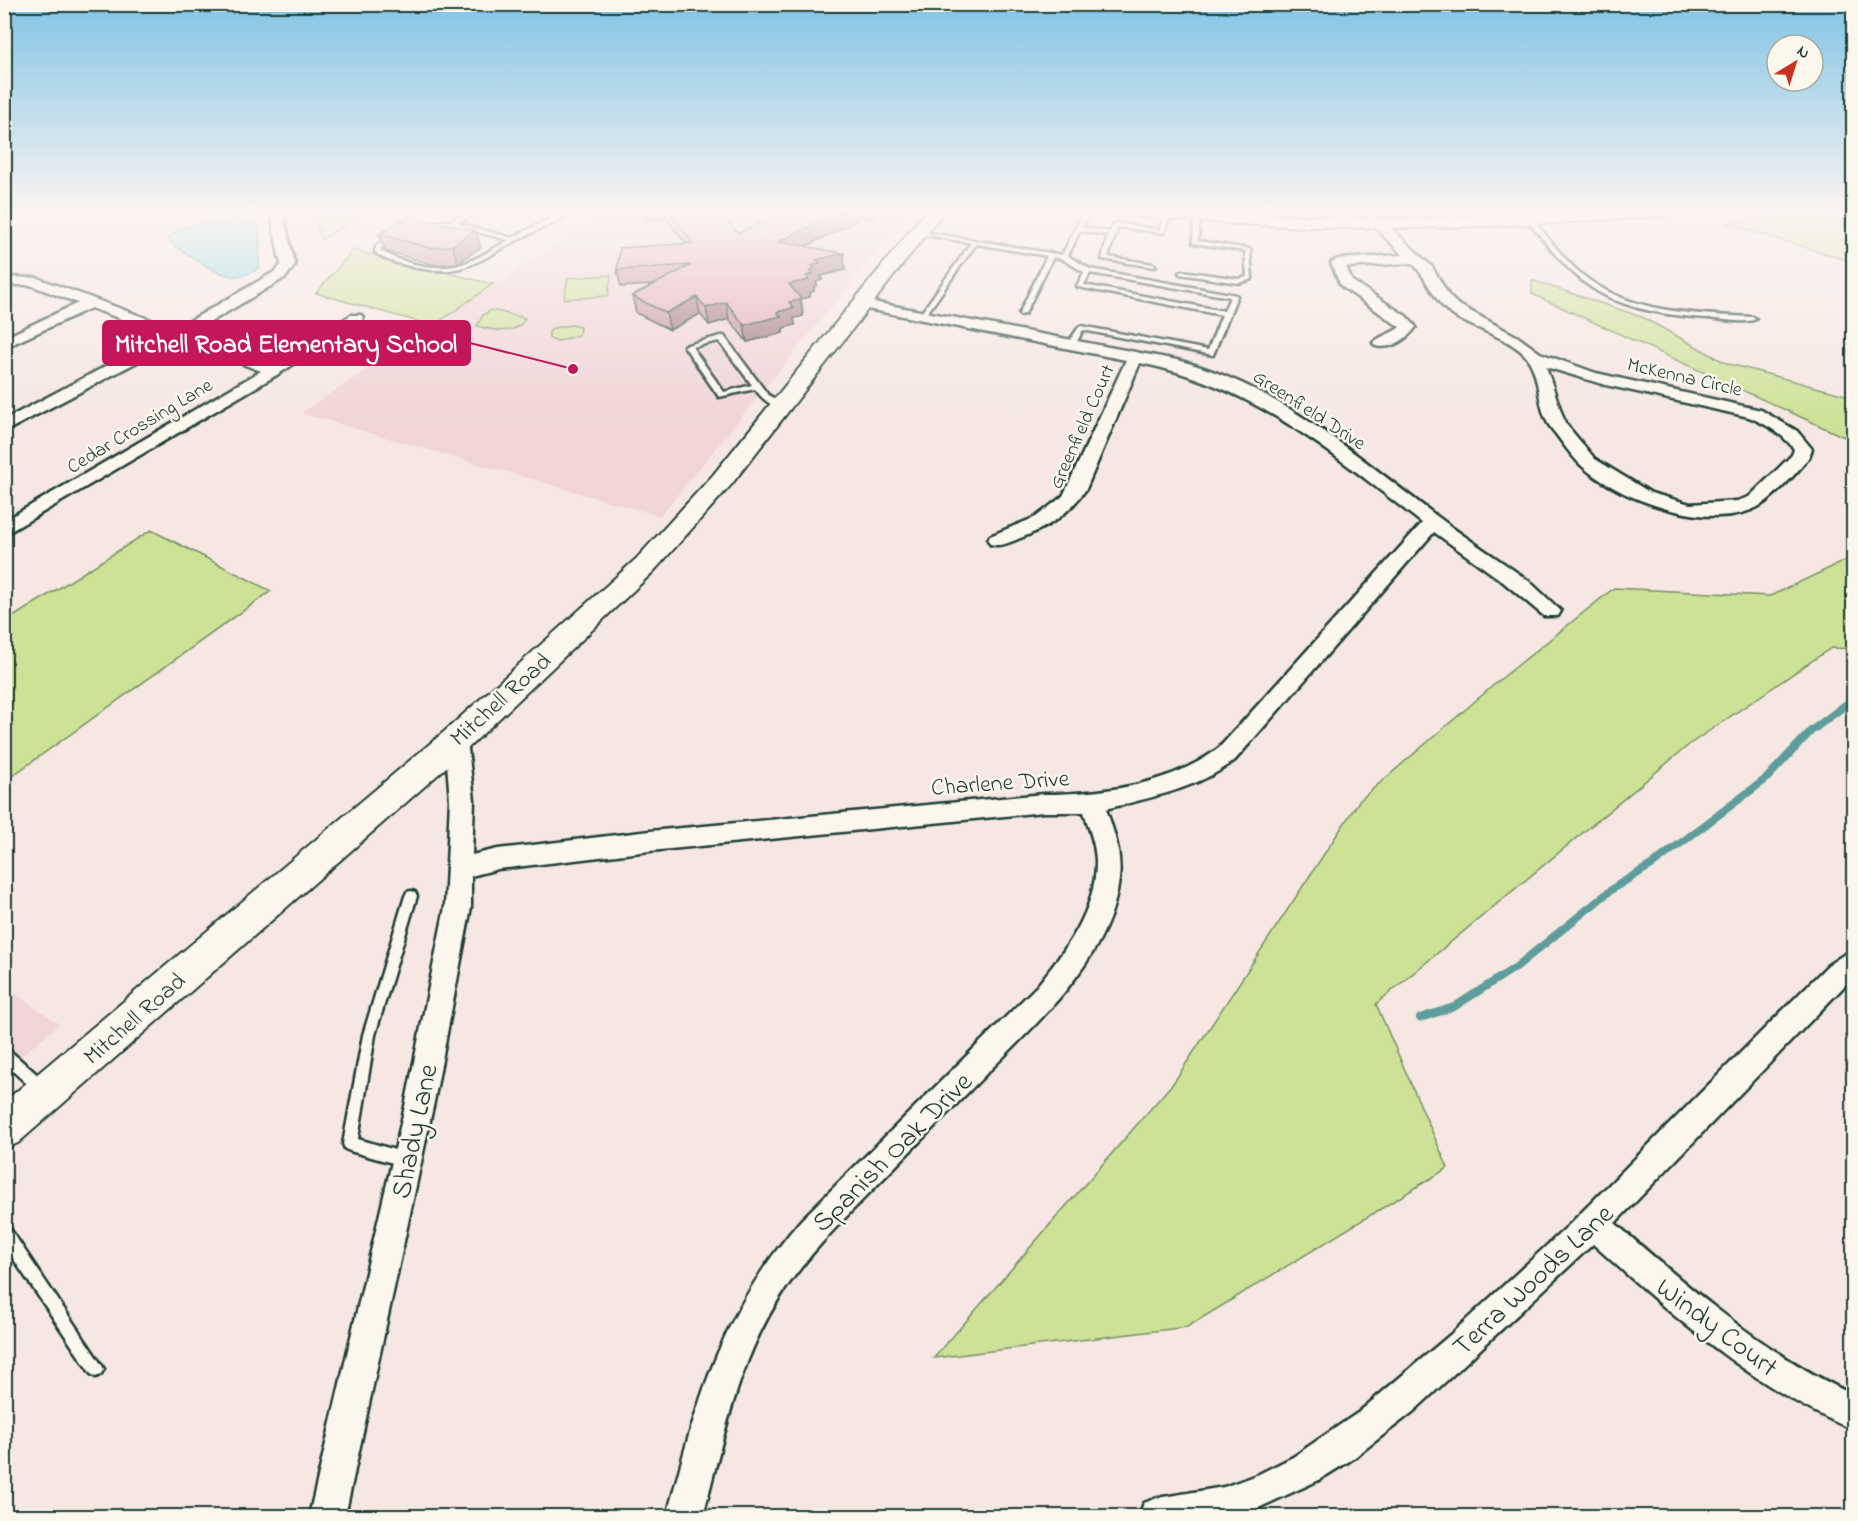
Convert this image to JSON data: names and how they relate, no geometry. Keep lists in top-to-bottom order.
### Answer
{
  "streets": {
    "street": [
      "McKenna Circle",
      "Greenfield Drive",
      "Cedar Crossing Lane",
      "Greenfield Court",
      "Mitchell Road",
      "Charlene Drive",
      "Shady Lane",
      "Spanish Oak Drive",
      "Terra Woods Lane",
      "Windy Court"
    ]
  },
  "crossings": [
    ["Greenfield Drive", "Greenfield Court"],
    ["Greenfield Drive", "Mitchell Road"],
    ["Greenfield Drive", "Charlene Drive"],
    ["Mitchell Road", "Shady Lane"],
    ["Charlene Drive", "Shady Lane"],
    ["Charlene Drive", "Spanish Oak Drive"],
    ["Terra Woods Lane", "Windy Court"]
  ],
  "places": ["Mitchell Road Elementary School"],
  "north": "top right"
}
